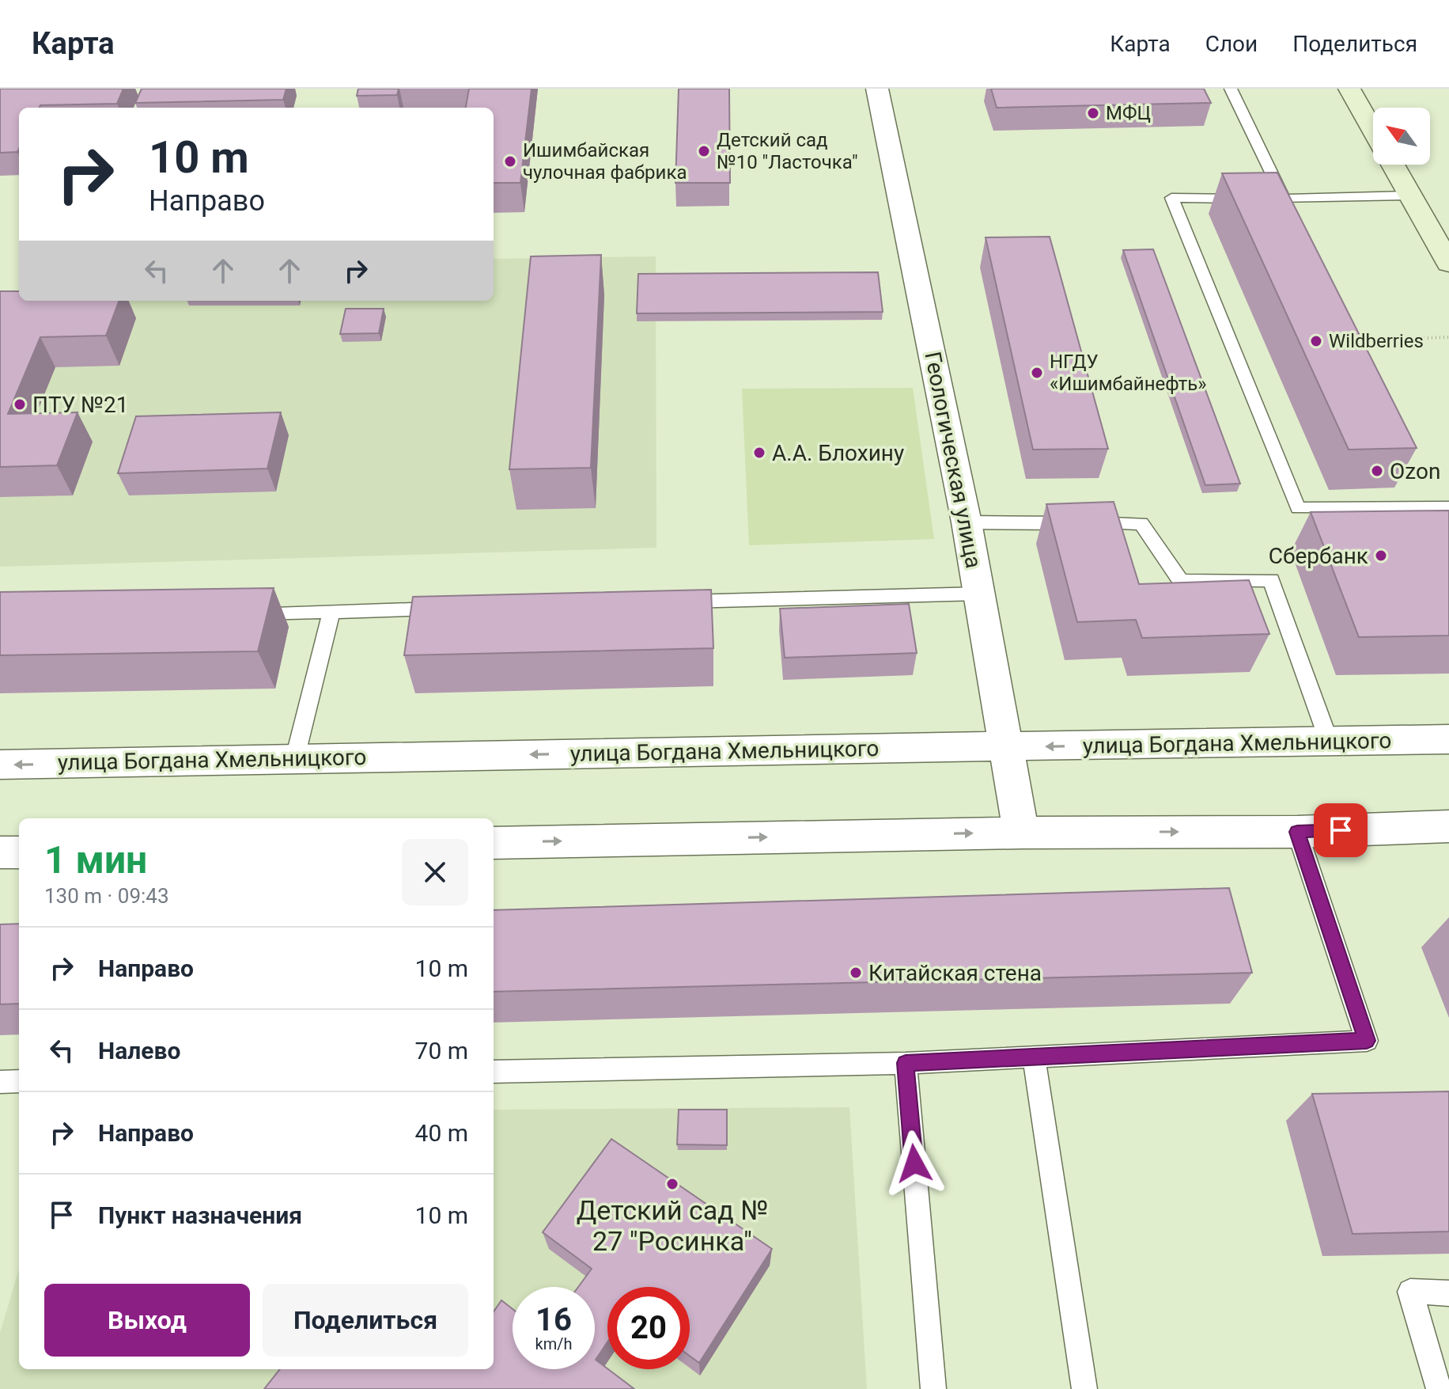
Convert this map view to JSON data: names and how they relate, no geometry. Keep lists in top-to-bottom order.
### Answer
{
  "streets": {
    "street": ["Геологическая улица", "улица Богдана Хмельницкого"]
  },
  "crossings": [
    ["Геологическая улица", "улица Богдана Хмельницкого"]
  ],
  "places": [
    "МФЦ",
    "Детский сад №10 \"Ласточка\"",
    "Ишимбайская чулочная фабрика",
    "Wildberries",
    "НГДУ «Ишимбайнефть»",
    "ПТУ №21",
    "А.А. Блохину",
    "Ozon",
    "Сбербанк",
    "Китайская стена",
    "Детский сад № 27 \"Росинка\""
  ],
  "north": "top left",
  "page": {
    "header": "Карта",
    "nav": ["Карта", "Слои", "Поделиться"],
    "turn": ["10 m", "Направо"],
    "heading": ["1 мин", "130 m · 09:43"],
    "list": [
      {
        "name": "Направо",
        "value": "10 m"
      },
      {
        "name": "Налево",
        "value": "70 m"
      },
      {
        "name": "Направо",
        "value": "40 m"
      },
      {
        "name": "Пункт назначения",
        "value": "10 m"
      }
    ],
    "buttons": ["Выход", "Поделиться"],
    "speed": "16 km/h",
    "limit": "20"
  }
}
